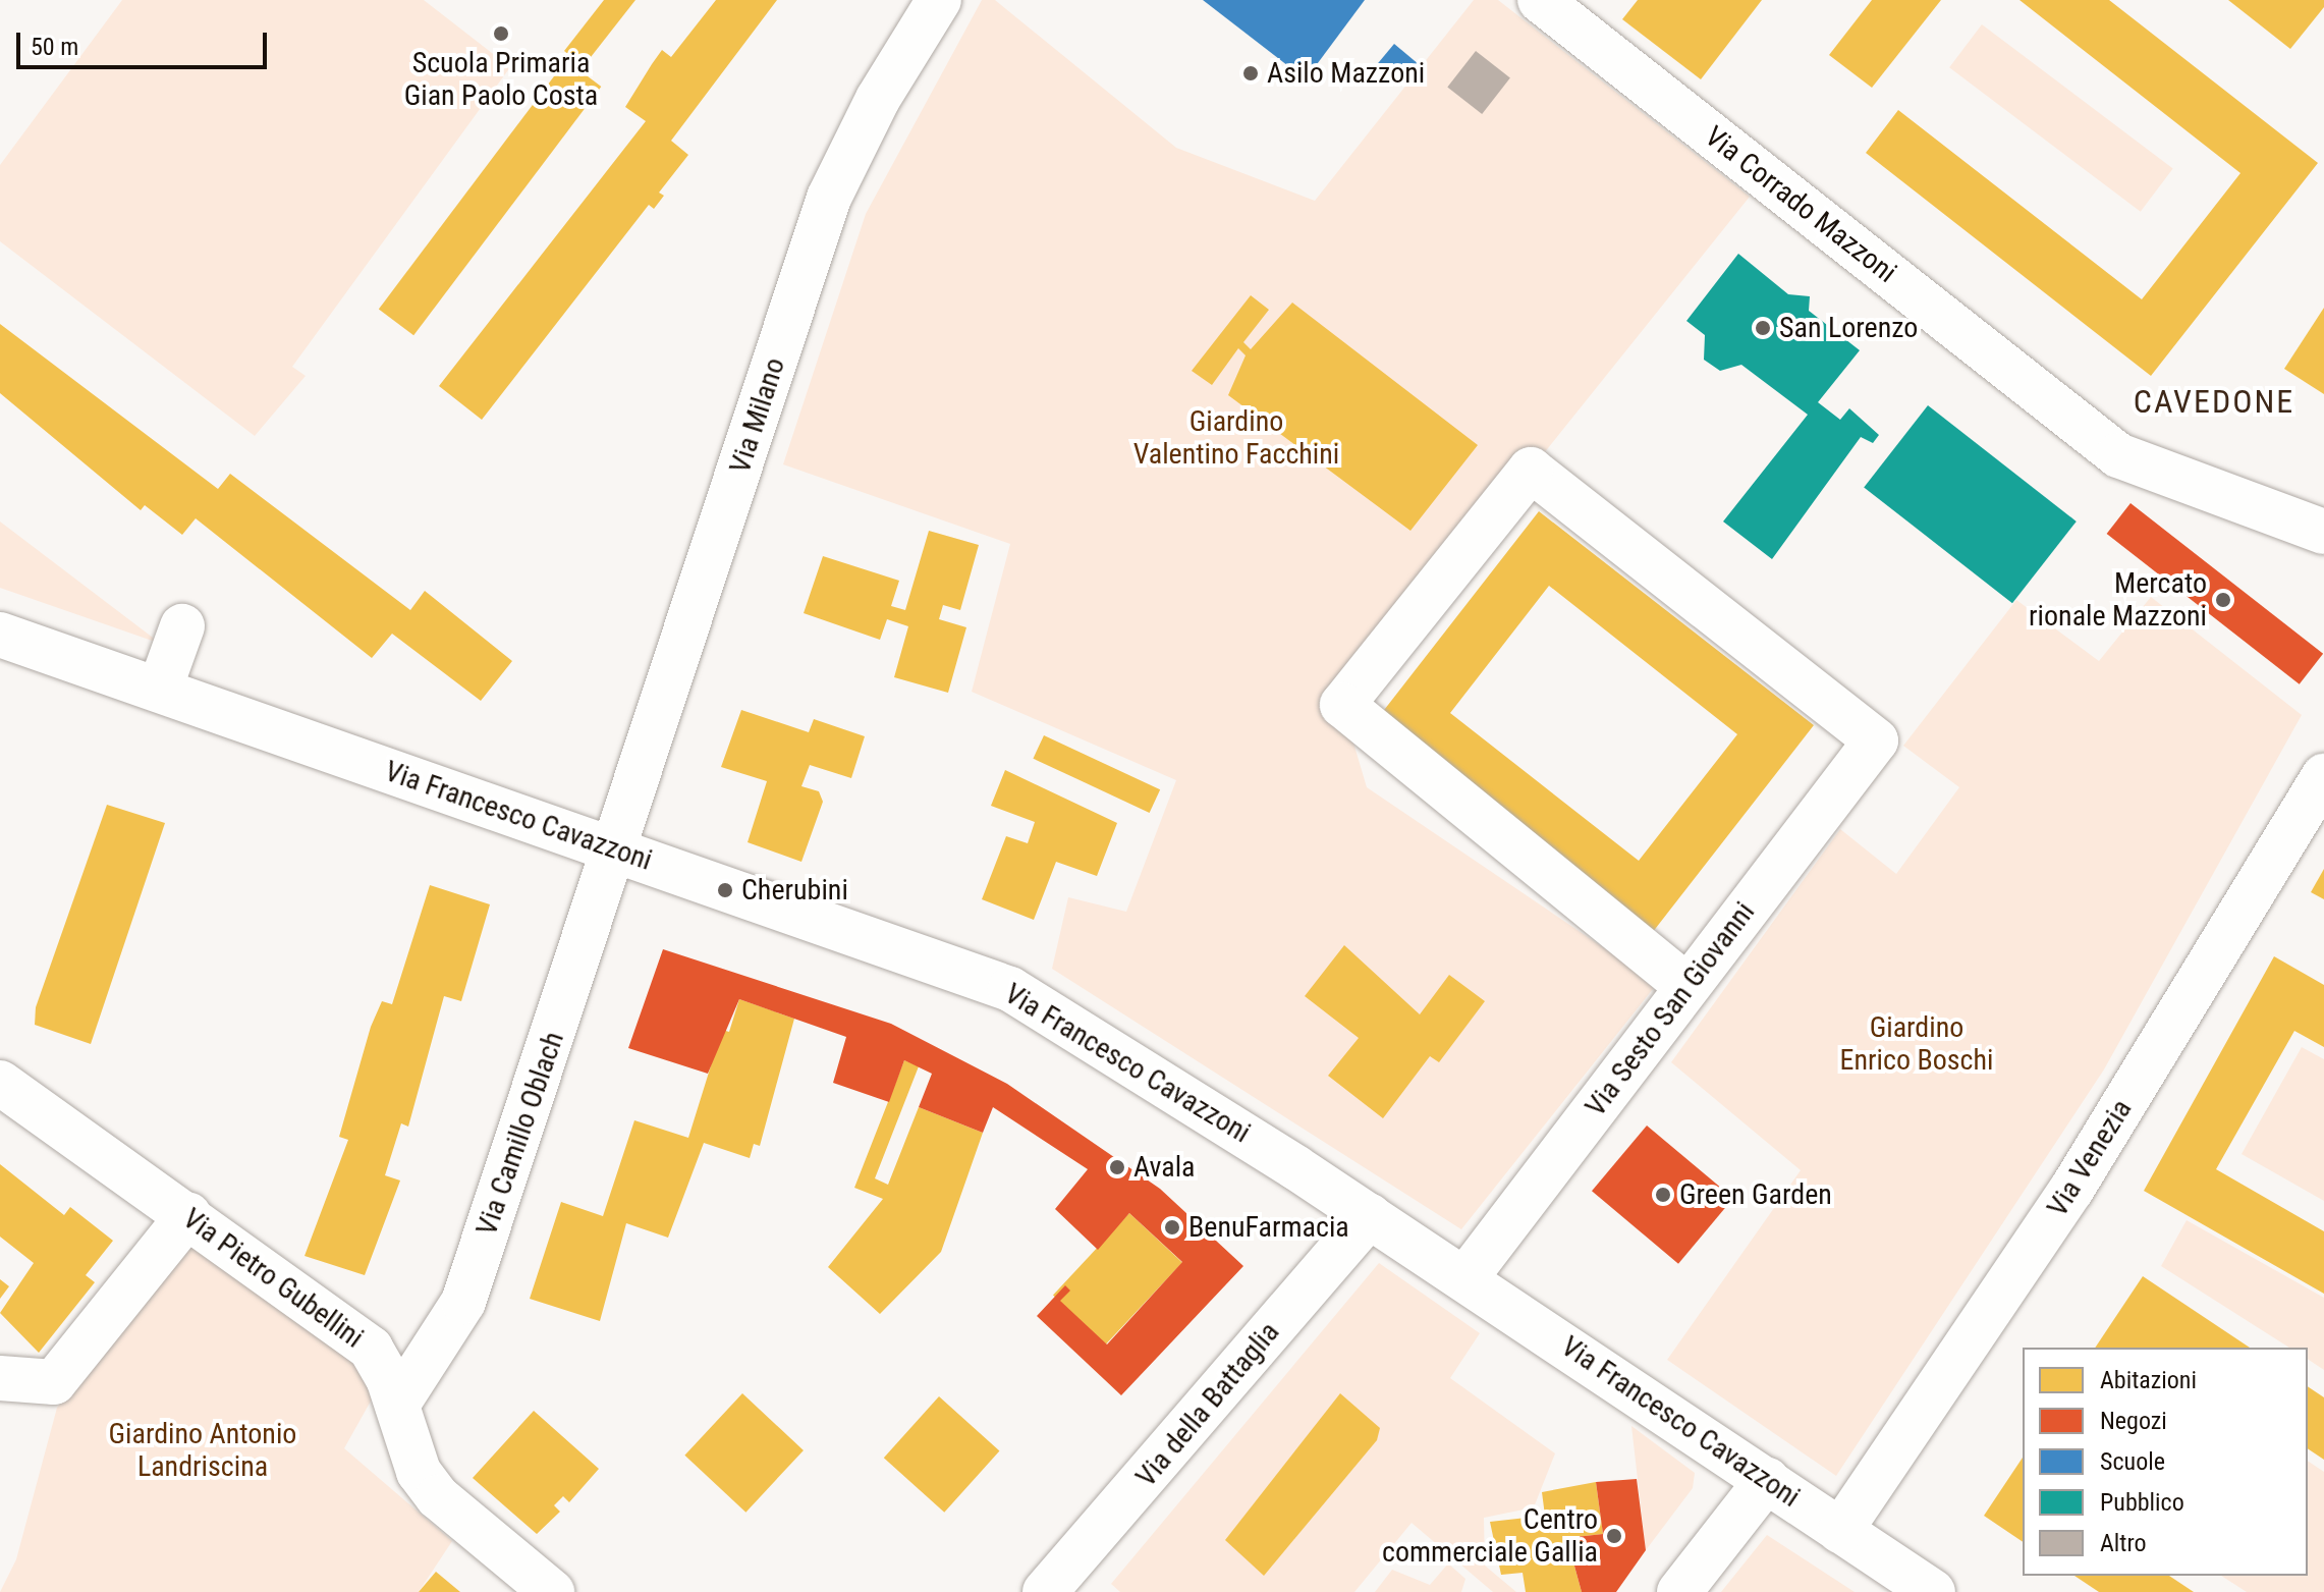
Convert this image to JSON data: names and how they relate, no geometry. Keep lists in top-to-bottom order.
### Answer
{
  "streets": {
    "street": [
      "Via Corrado Mazzoni",
      "Via Milano",
      "Via Francesco Cavazzoni",
      "Via Sesto San Giovanni",
      "Via Camillo Oblach",
      "Via Venezia",
      "Via Pietro Gubellini",
      "Via della Battaglia"
    ]
  },
  "crossings": [
    ["Via Milano", "Via Francesco Cavazzoni"],
    ["Via Milano", "Via Camillo Oblach"],
    ["Via Francesco Cavazzoni", "Via Sesto San Giovanni"],
    ["Via Francesco Cavazzoni", "Via Camillo Oblach"],
    ["Via Francesco Cavazzoni", "Via Venezia"],
    ["Via Francesco Cavazzoni", "Via della Battaglia"],
    ["Via Camillo Oblach", "Via Pietro Gubellini"]
  ],
  "districts": ["CAVEDONE"],
  "parks": ["Giardino Valentino Facchini", "Giardino Enrico Boschi", "Giardino Antonio Landriscina"],
  "places": [
    "Scuola Primaria Gian Paolo Costa",
    "Asilo Mazzoni",
    "San Lorenzo",
    "Mercato rionale Mazzoni",
    "Cherubini",
    "Avala",
    "Green Garden",
    "BenuFarmacia",
    "Centro commerciale Gallia"
  ],
  "legend": [
    "Abitazioni",
    "Negozi",
    "Scuole",
    "Pubblico",
    "Altro"
  ],
  "scale_bar": "50 m"
}
